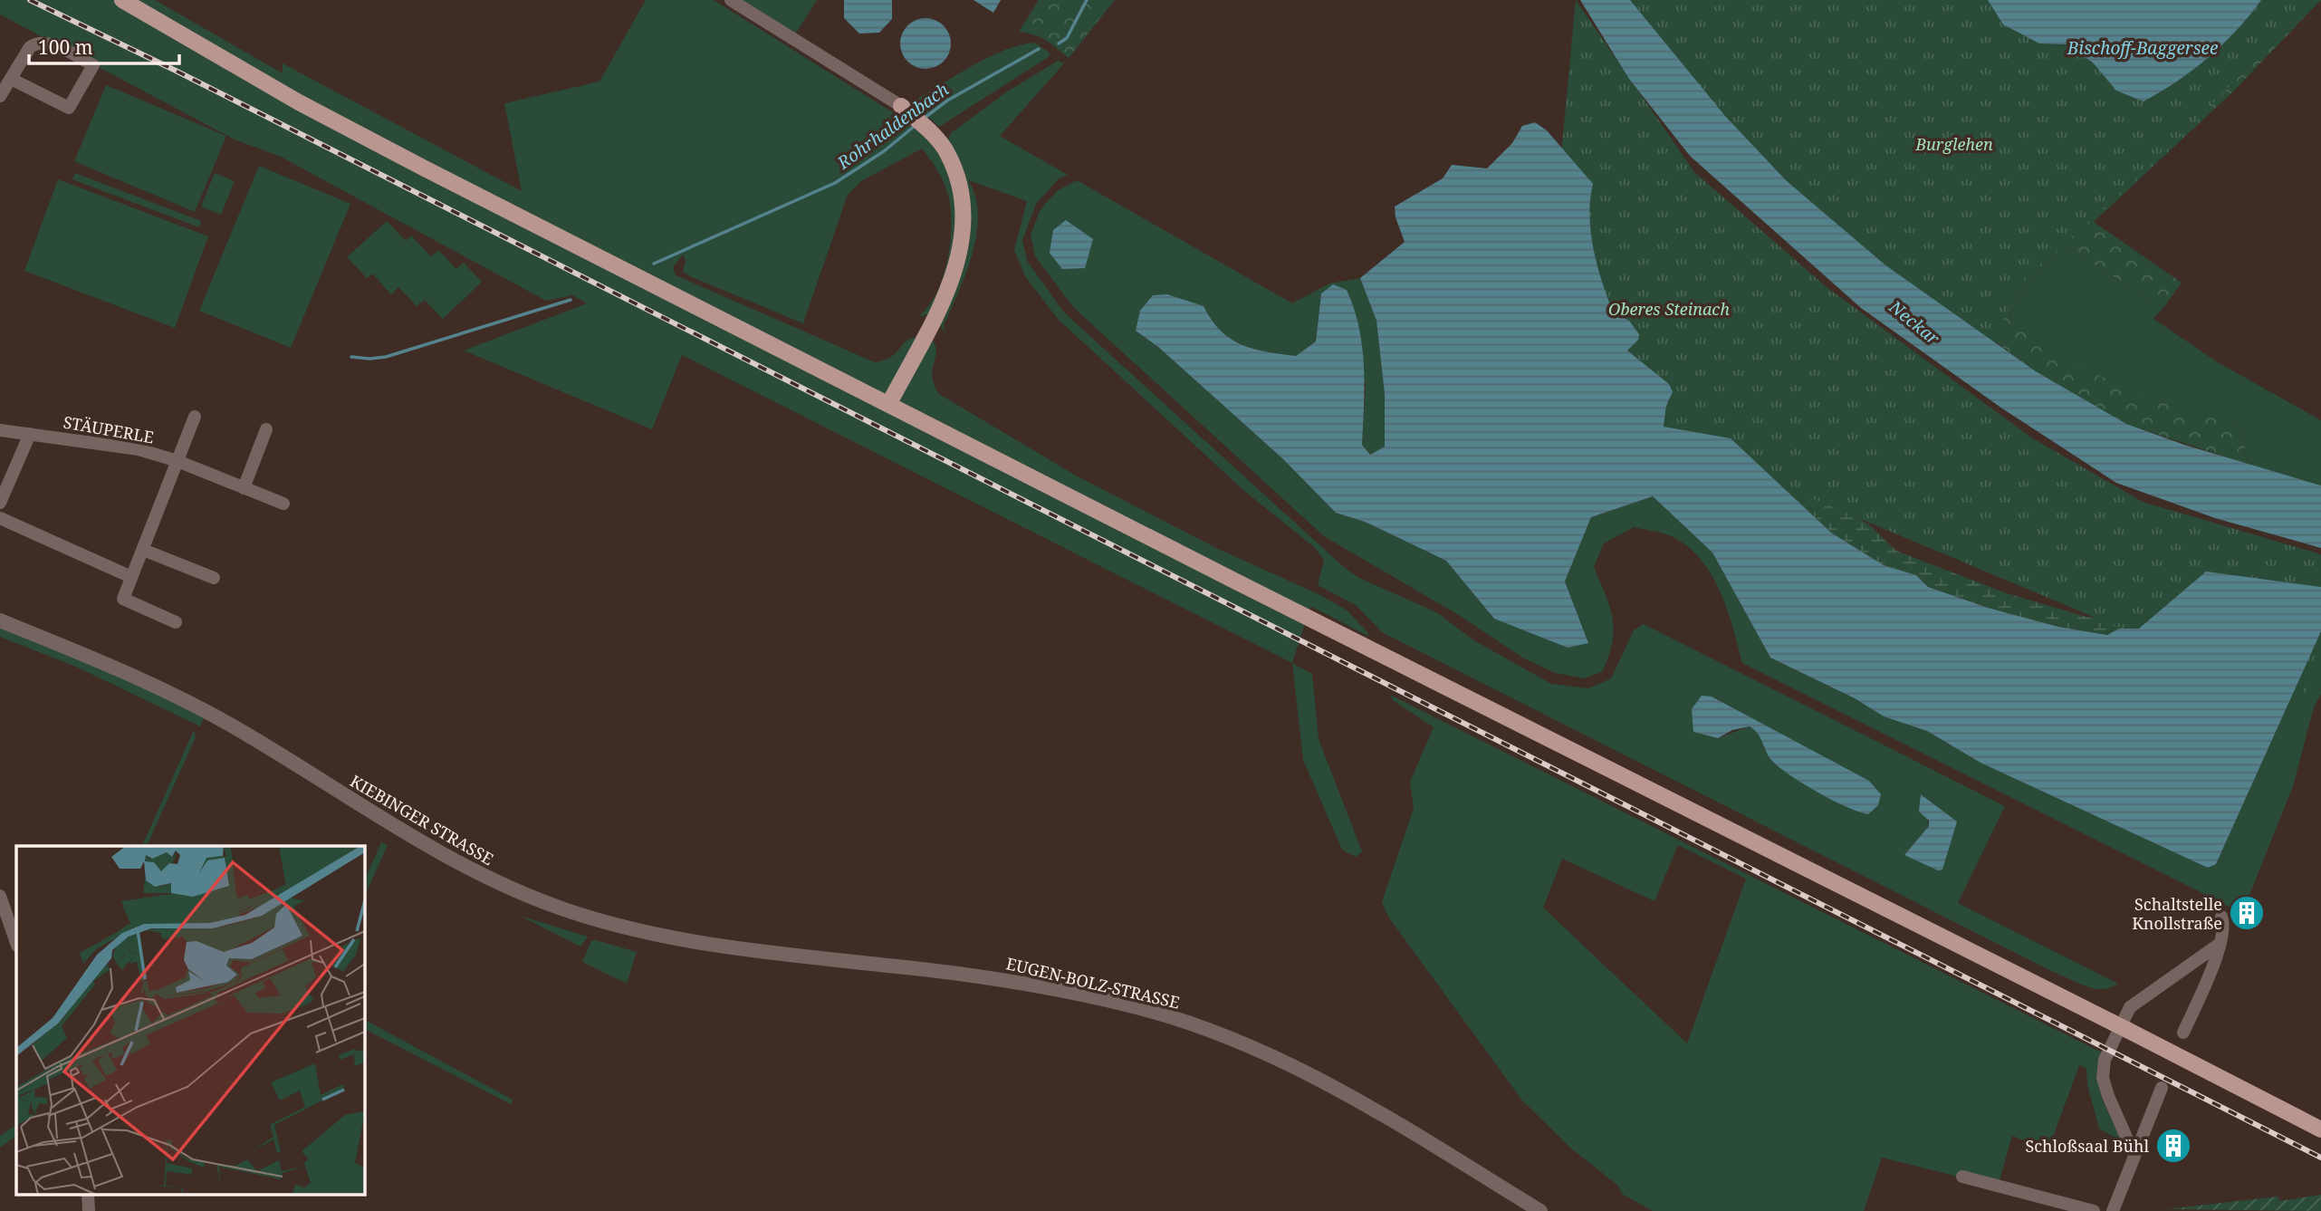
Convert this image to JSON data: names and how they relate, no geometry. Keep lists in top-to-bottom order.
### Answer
{
  "streets": {
    "street": ["STÄUPERLE", "KIEBINGER STRASSE", "EUGEN-BOLZ-STRASSE"]
  },
  "crossings": [
    ["KIEBINGER STRASSE", "EUGEN-BOLZ-STRASSE"]
  ],
  "water": ["Bischoff-Baggersee", "Rohrhaldenbach", "Neckar"],
  "parks": ["Burglehen", "Oberes Steinach"],
  "places": {
    "building": ["Schaltstelle Knollstraße", "Schloßsaal Bühl"]
  },
  "scale_bar": "100 m"
}
